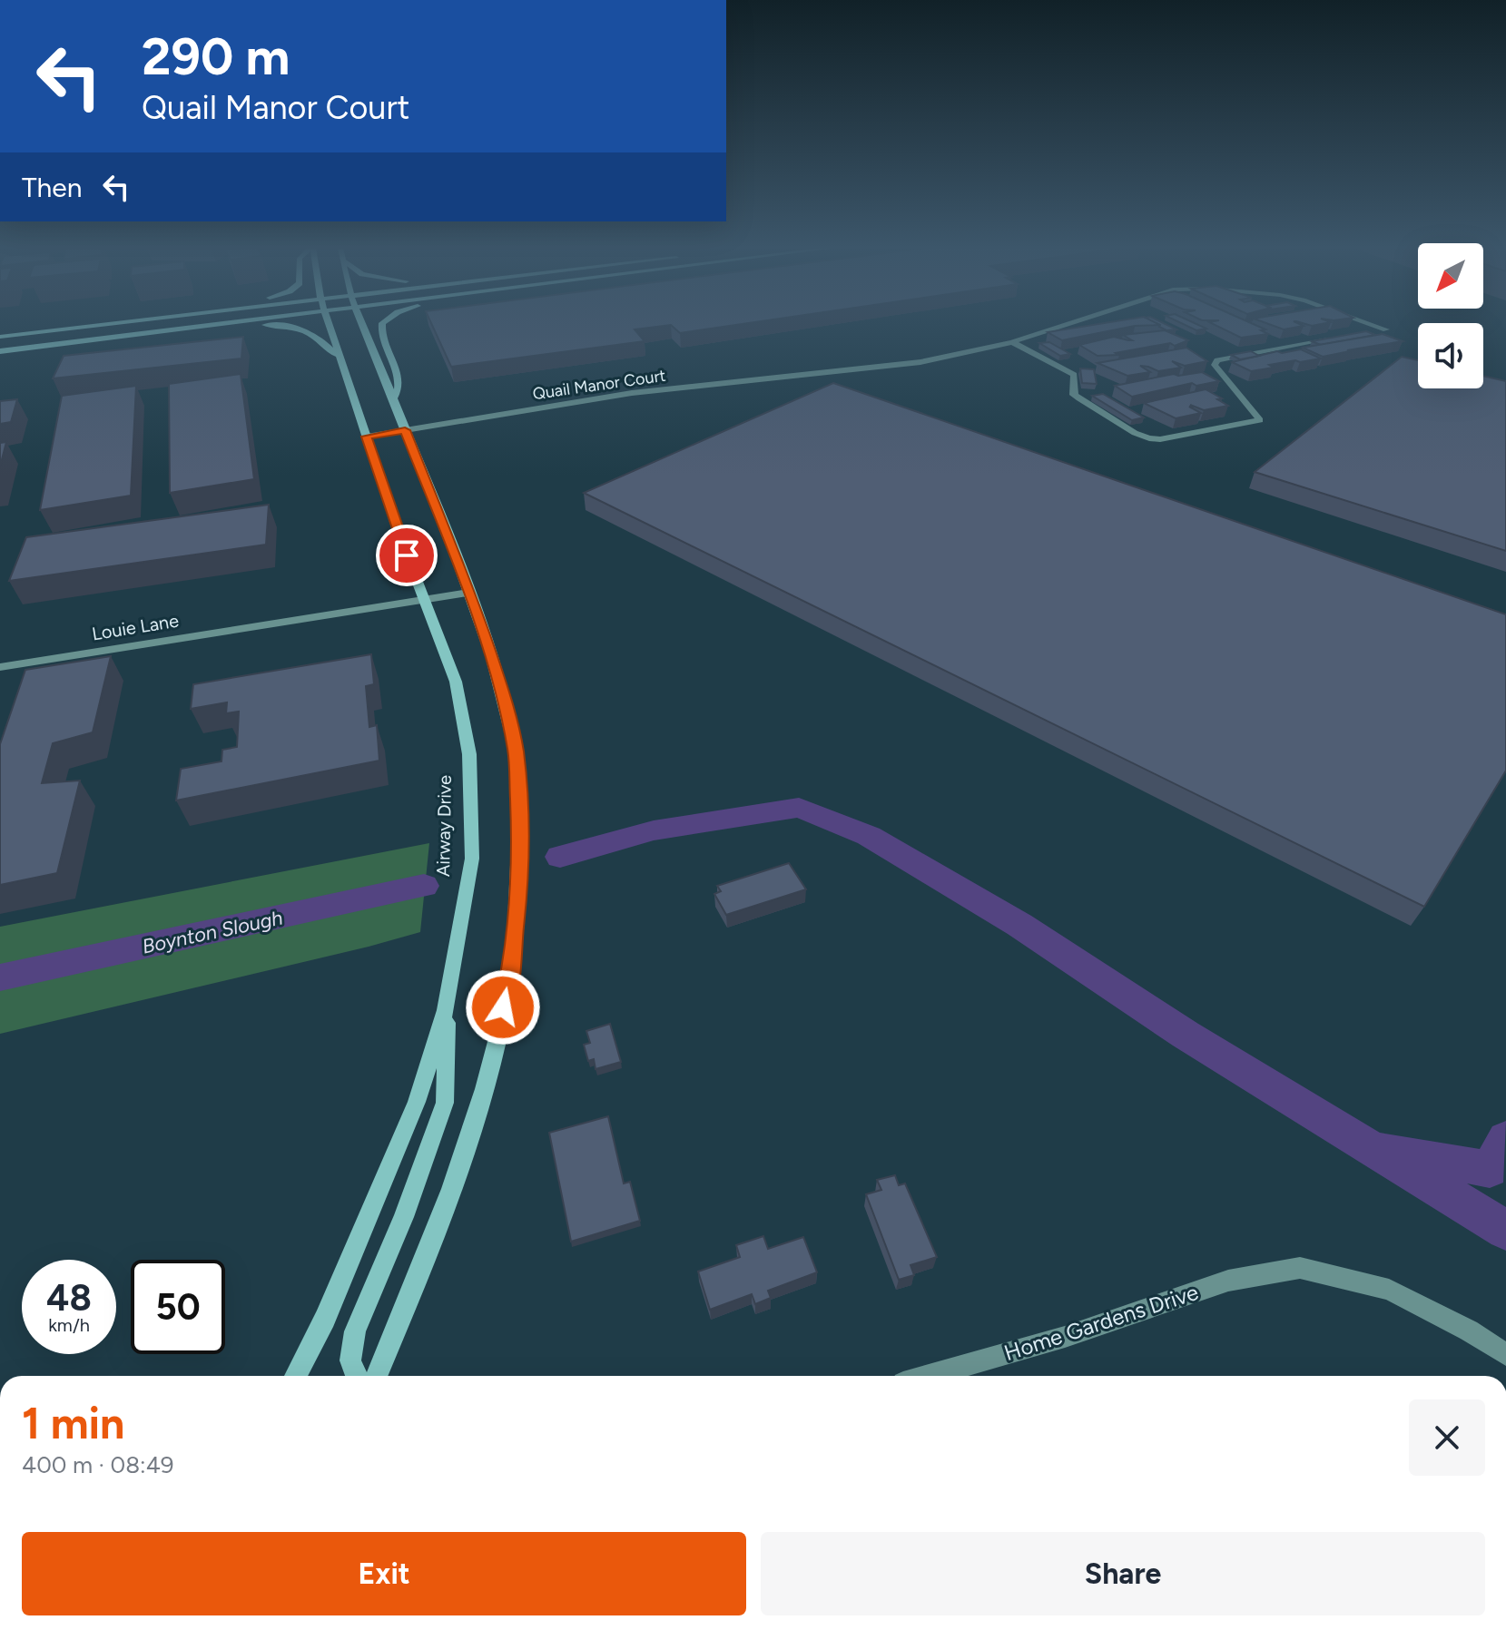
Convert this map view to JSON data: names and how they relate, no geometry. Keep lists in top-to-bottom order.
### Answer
{
  "streets": {
    "main road": ["Airway Drive"],
    "street": ["Quail Manor Court", "Louie Lane", "Home Gardens Drive"]
  },
  "crossings": [
    ["Quail Manor Court", "Airway Drive"],
    ["Louie Lane", "Airway Drive"]
  ],
  "water": ["Boynton Slough"],
  "north": "bottom left",
  "page": {
    "turn": ["290 m", "Quail Manor Court"],
    "then": "Then",
    "speed": "48 km/h",
    "limit": "50",
    "heading": ["1 min", "400 m · 08:49"],
    "buttons": ["Exit", "Share"]
  }
}
